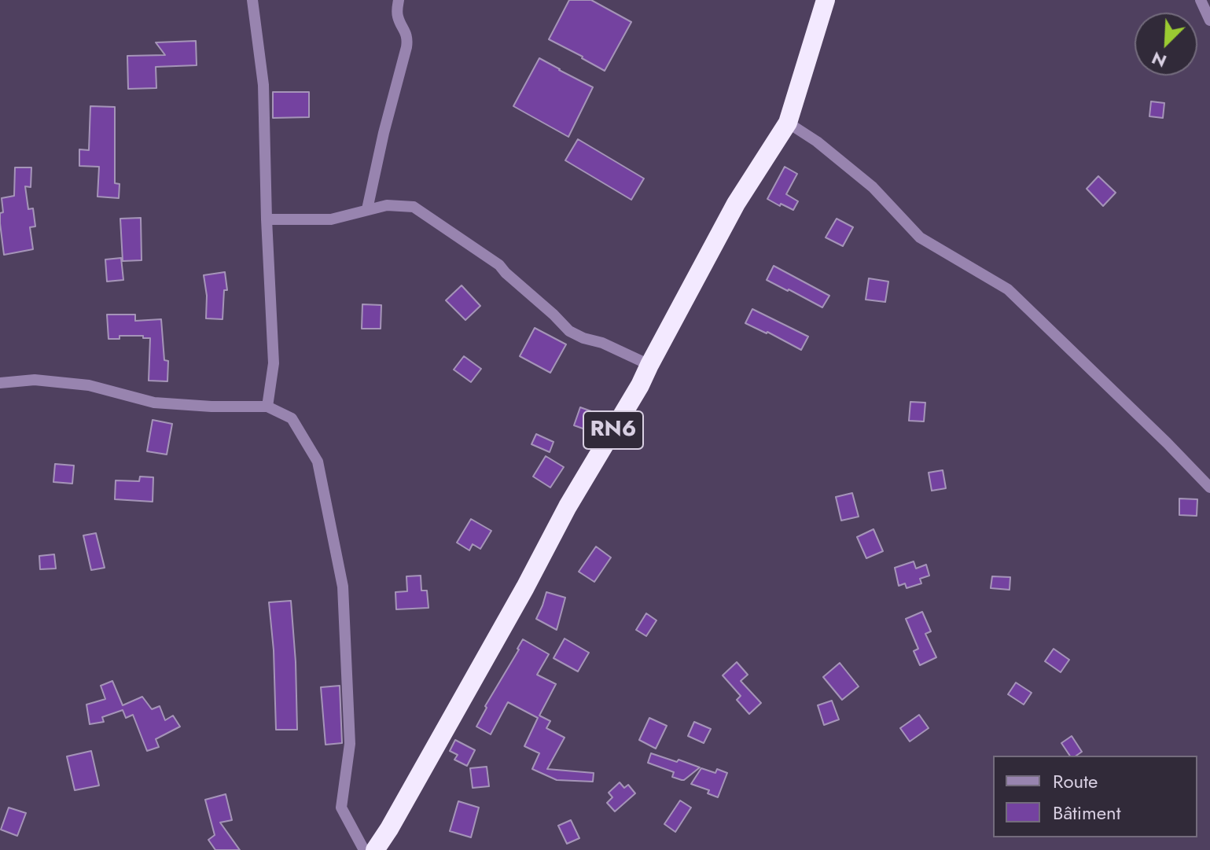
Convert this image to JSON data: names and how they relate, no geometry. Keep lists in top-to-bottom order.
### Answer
{
  "streets": {
    "highway": ["RN6"]
  },
  "legend": ["Route", "Bâtiment"],
  "north": "bottom left"
}
